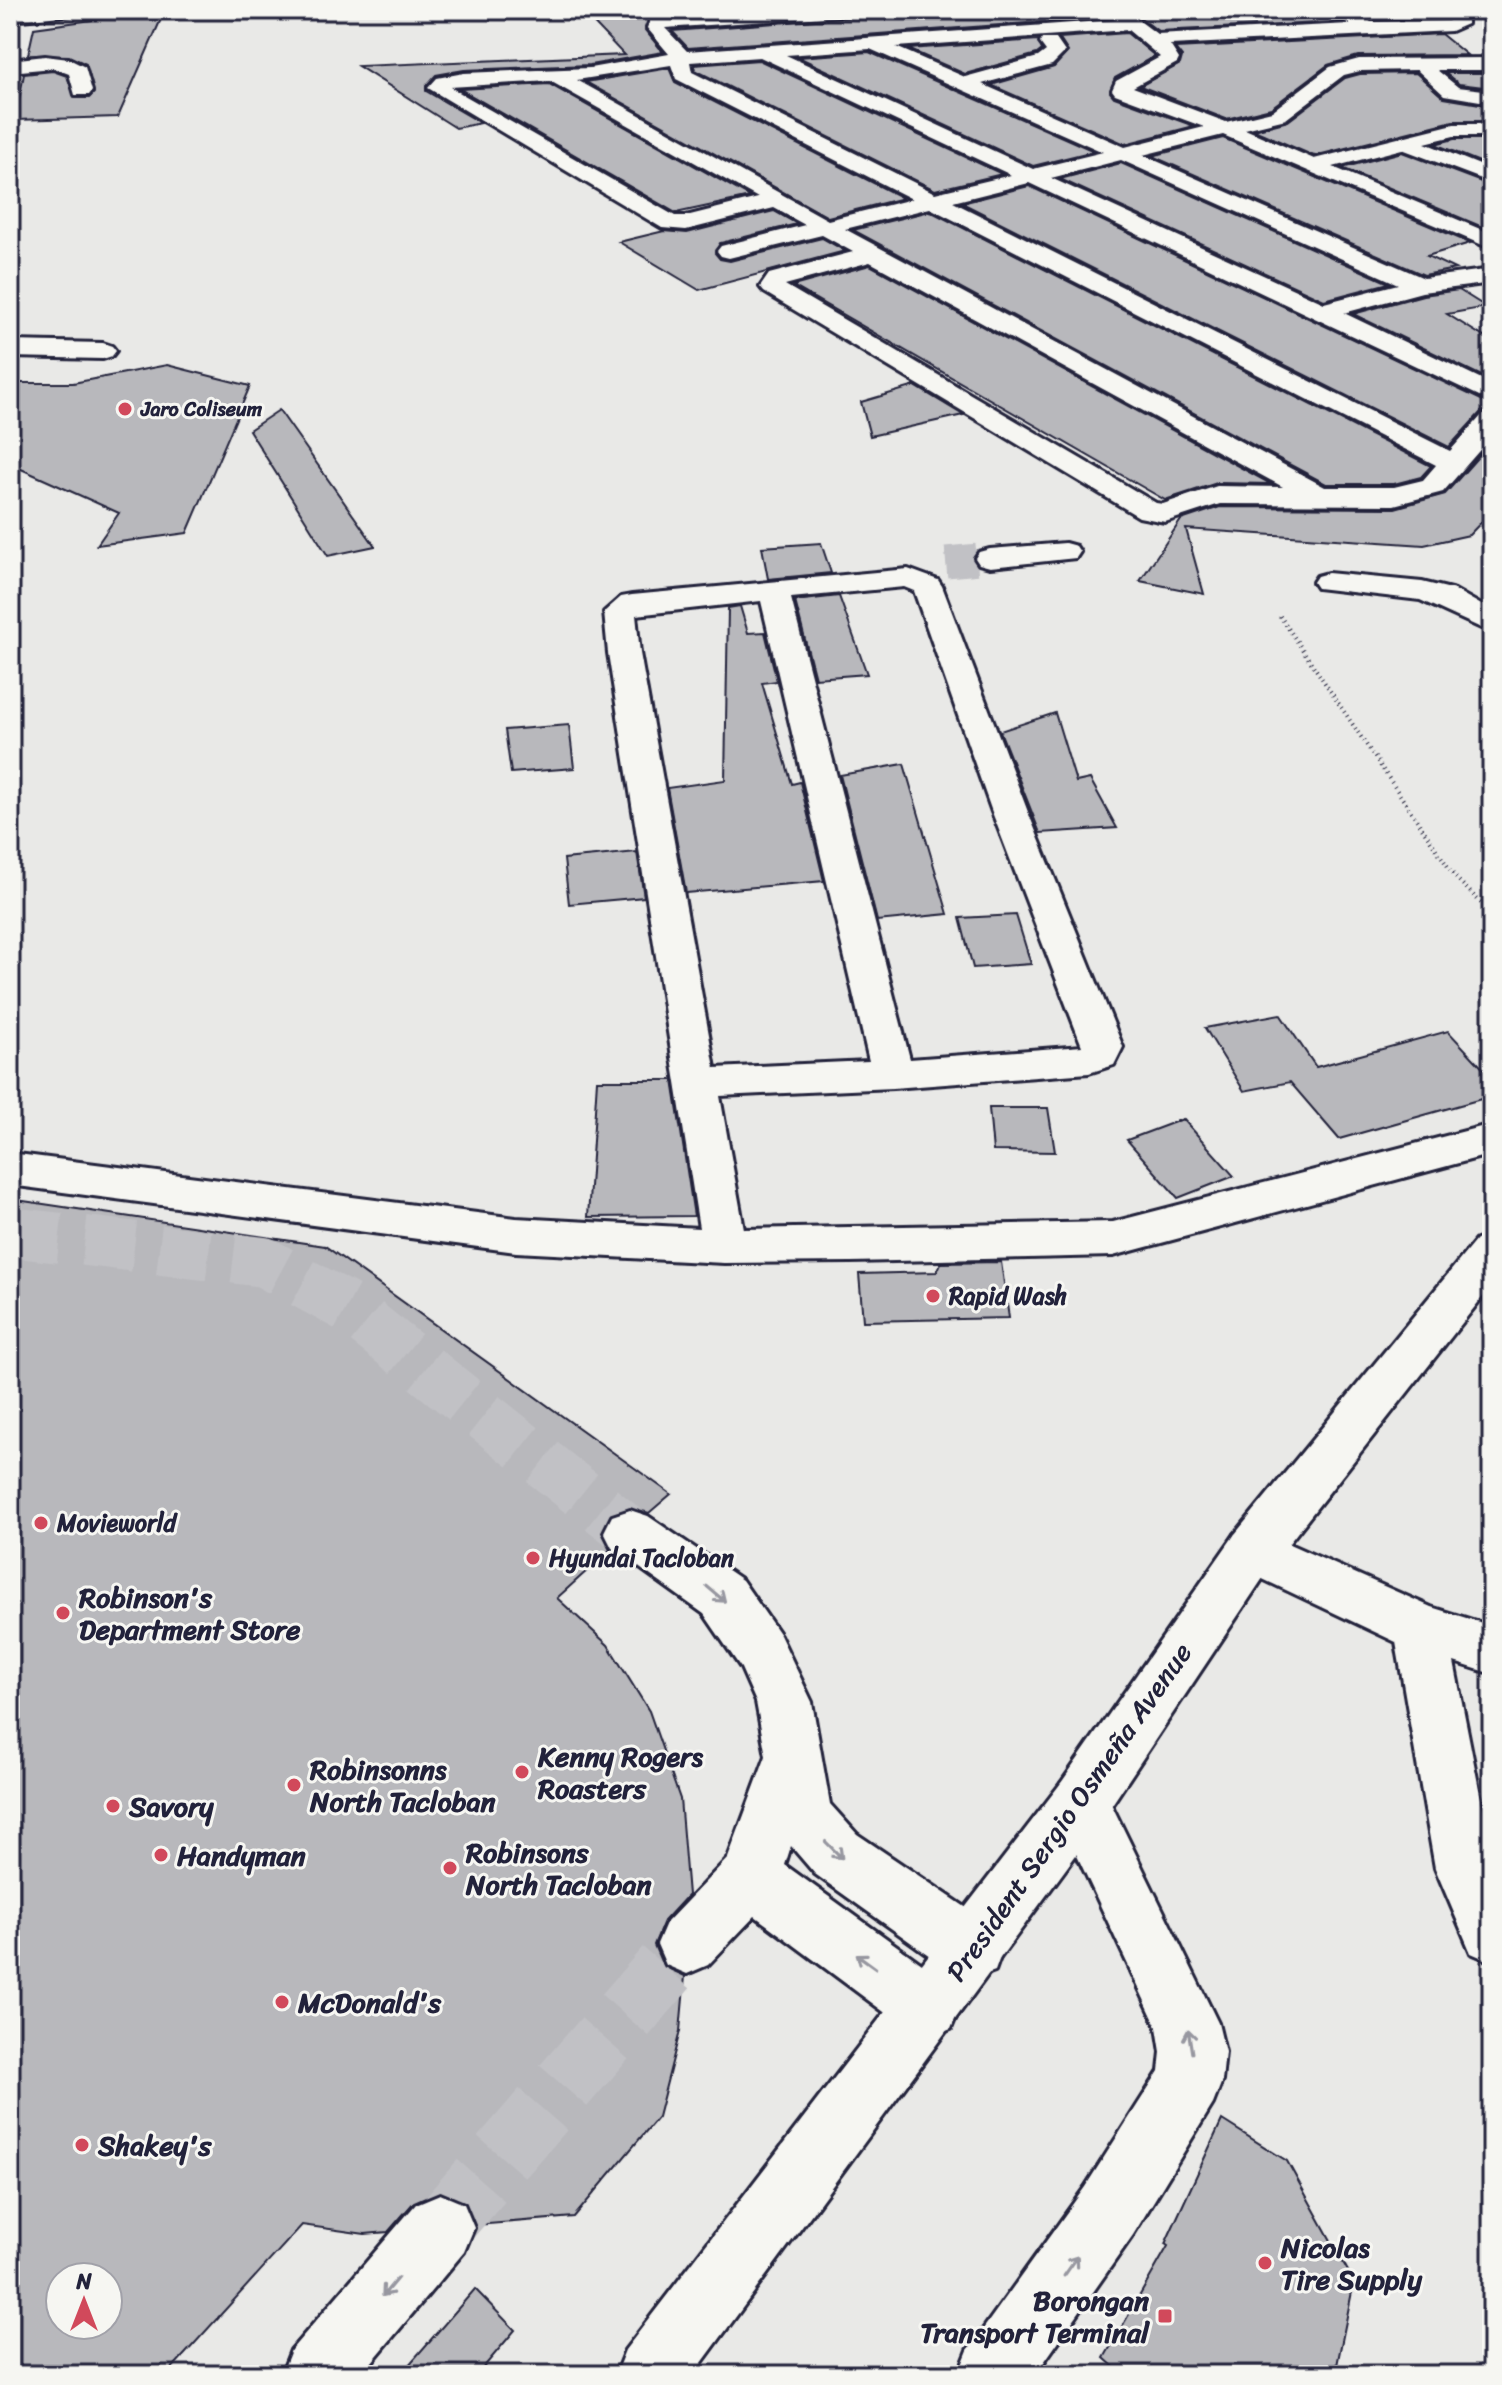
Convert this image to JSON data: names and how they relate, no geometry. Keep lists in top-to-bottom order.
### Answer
{
  "streets": {
    "street": ["President Sergio Osmeña Avenue"]
  },
  "places": {
    "other": [
      "Jaro Coliseum",
      "Rapid Wash",
      "Movieworld",
      "Hyundai Tacloban",
      "Robinson's Department Store",
      "Kenny Rogers Roasters",
      "Robinsonns North Tacloban",
      "Savory",
      "Handyman",
      "Robinsons North Tacloban",
      "McDonald's",
      "Shakey's",
      "Nicolas Tire Supply"
    ],
    "transit": ["Borongan Transport Terminal"]
  },
  "north": "top"
}
